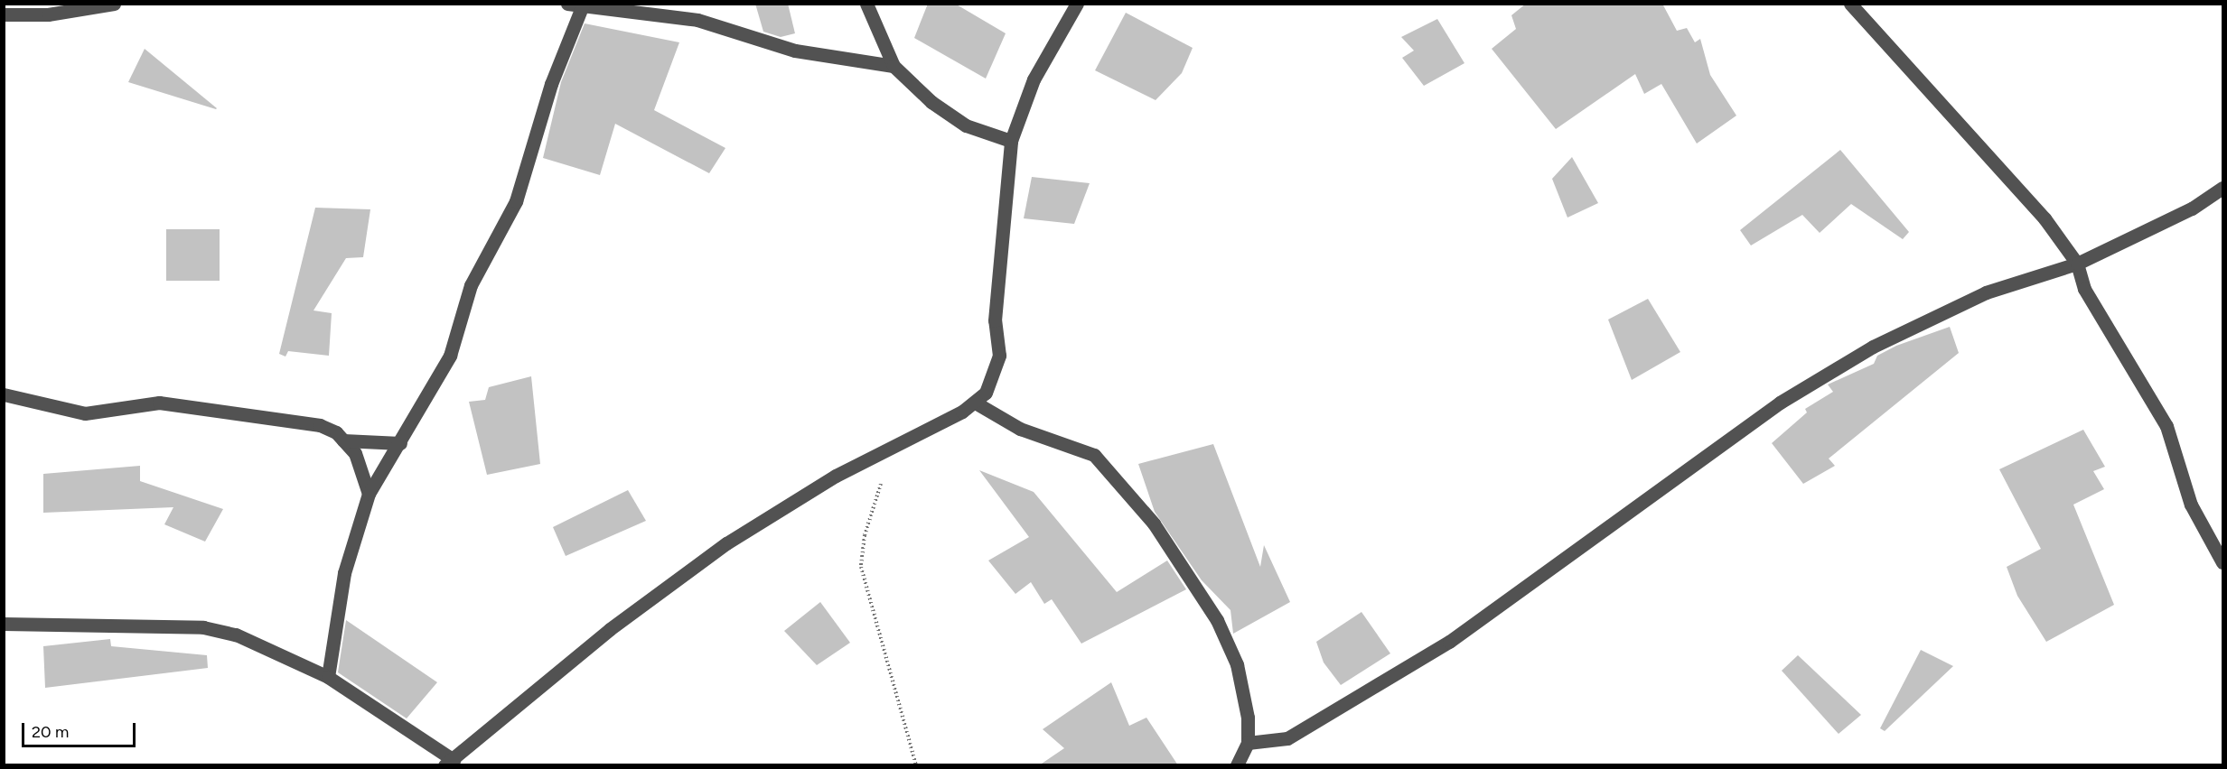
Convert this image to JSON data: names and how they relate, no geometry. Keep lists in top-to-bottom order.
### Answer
{
  "scale_bar": "20 m"
}
